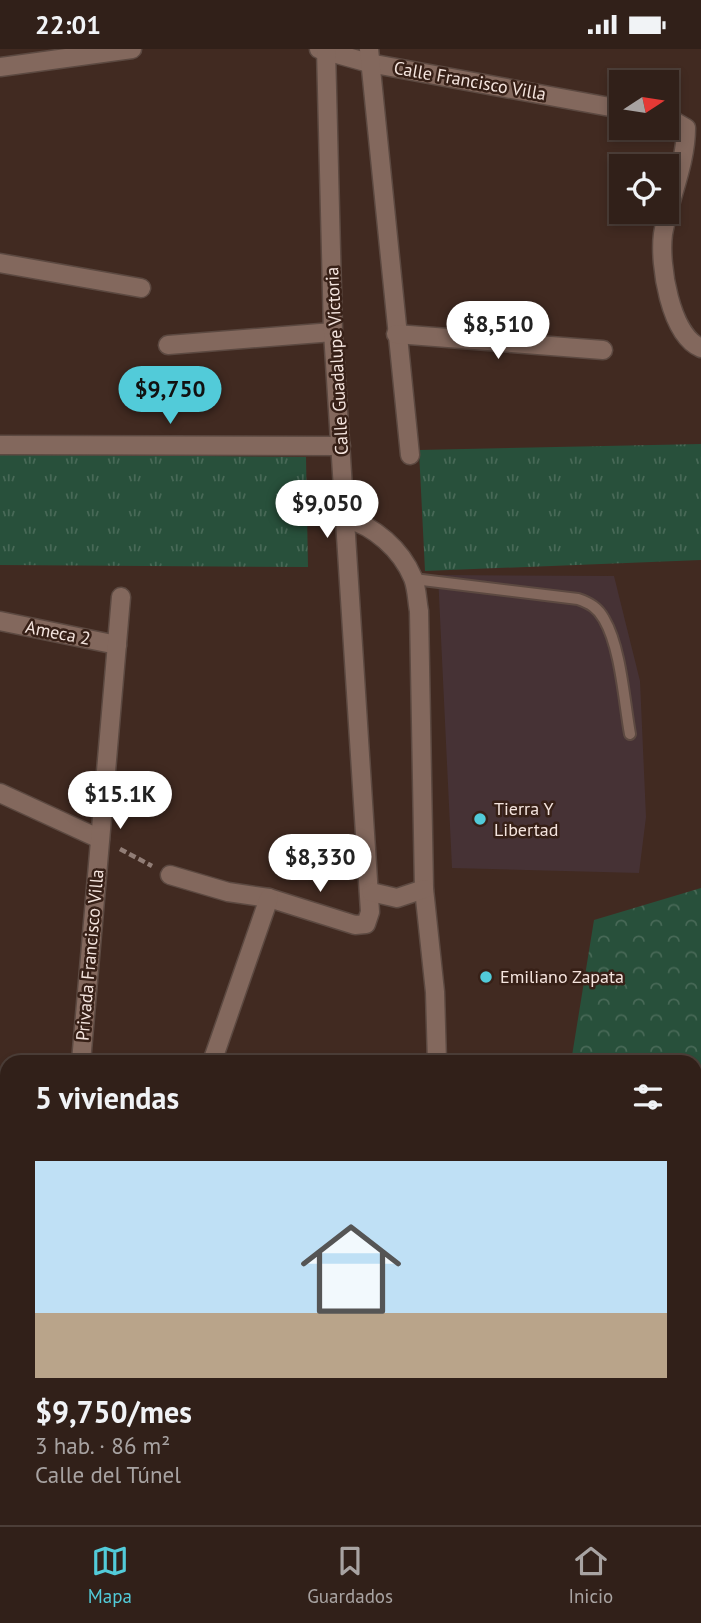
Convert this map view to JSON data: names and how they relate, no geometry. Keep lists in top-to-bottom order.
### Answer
{
  "streets": {
    "street": [
      "Calle Francisco Villa",
      "Calle Guadalupe Victoria",
      "Ameca 2",
      "Privada Francisco Villa"
    ]
  },
  "crossings": [
    ["Calle Francisco Villa", "Calle Guadalupe Victoria"],
    ["Ameca 2", "Privada Francisco Villa"]
  ],
  "places": ["Tierra Y Libertad", "Emiliano Zapata"],
  "north": "right",
  "page": {
    "status": "22:01",
    "price": [
      "$8,510",
      "$9,750",
      "$9,050",
      "$15.1K",
      "$8,330"
    ],
    "heading": "5 viviendas",
    "list": [
      {
        "name": "$9,750/mes",
        "note": "3 hab. · 86 m² · Calle del Túnel"
      }
    ],
    "tabs": ["Mapa", "Guardados", "Inicio"]
  }
}
